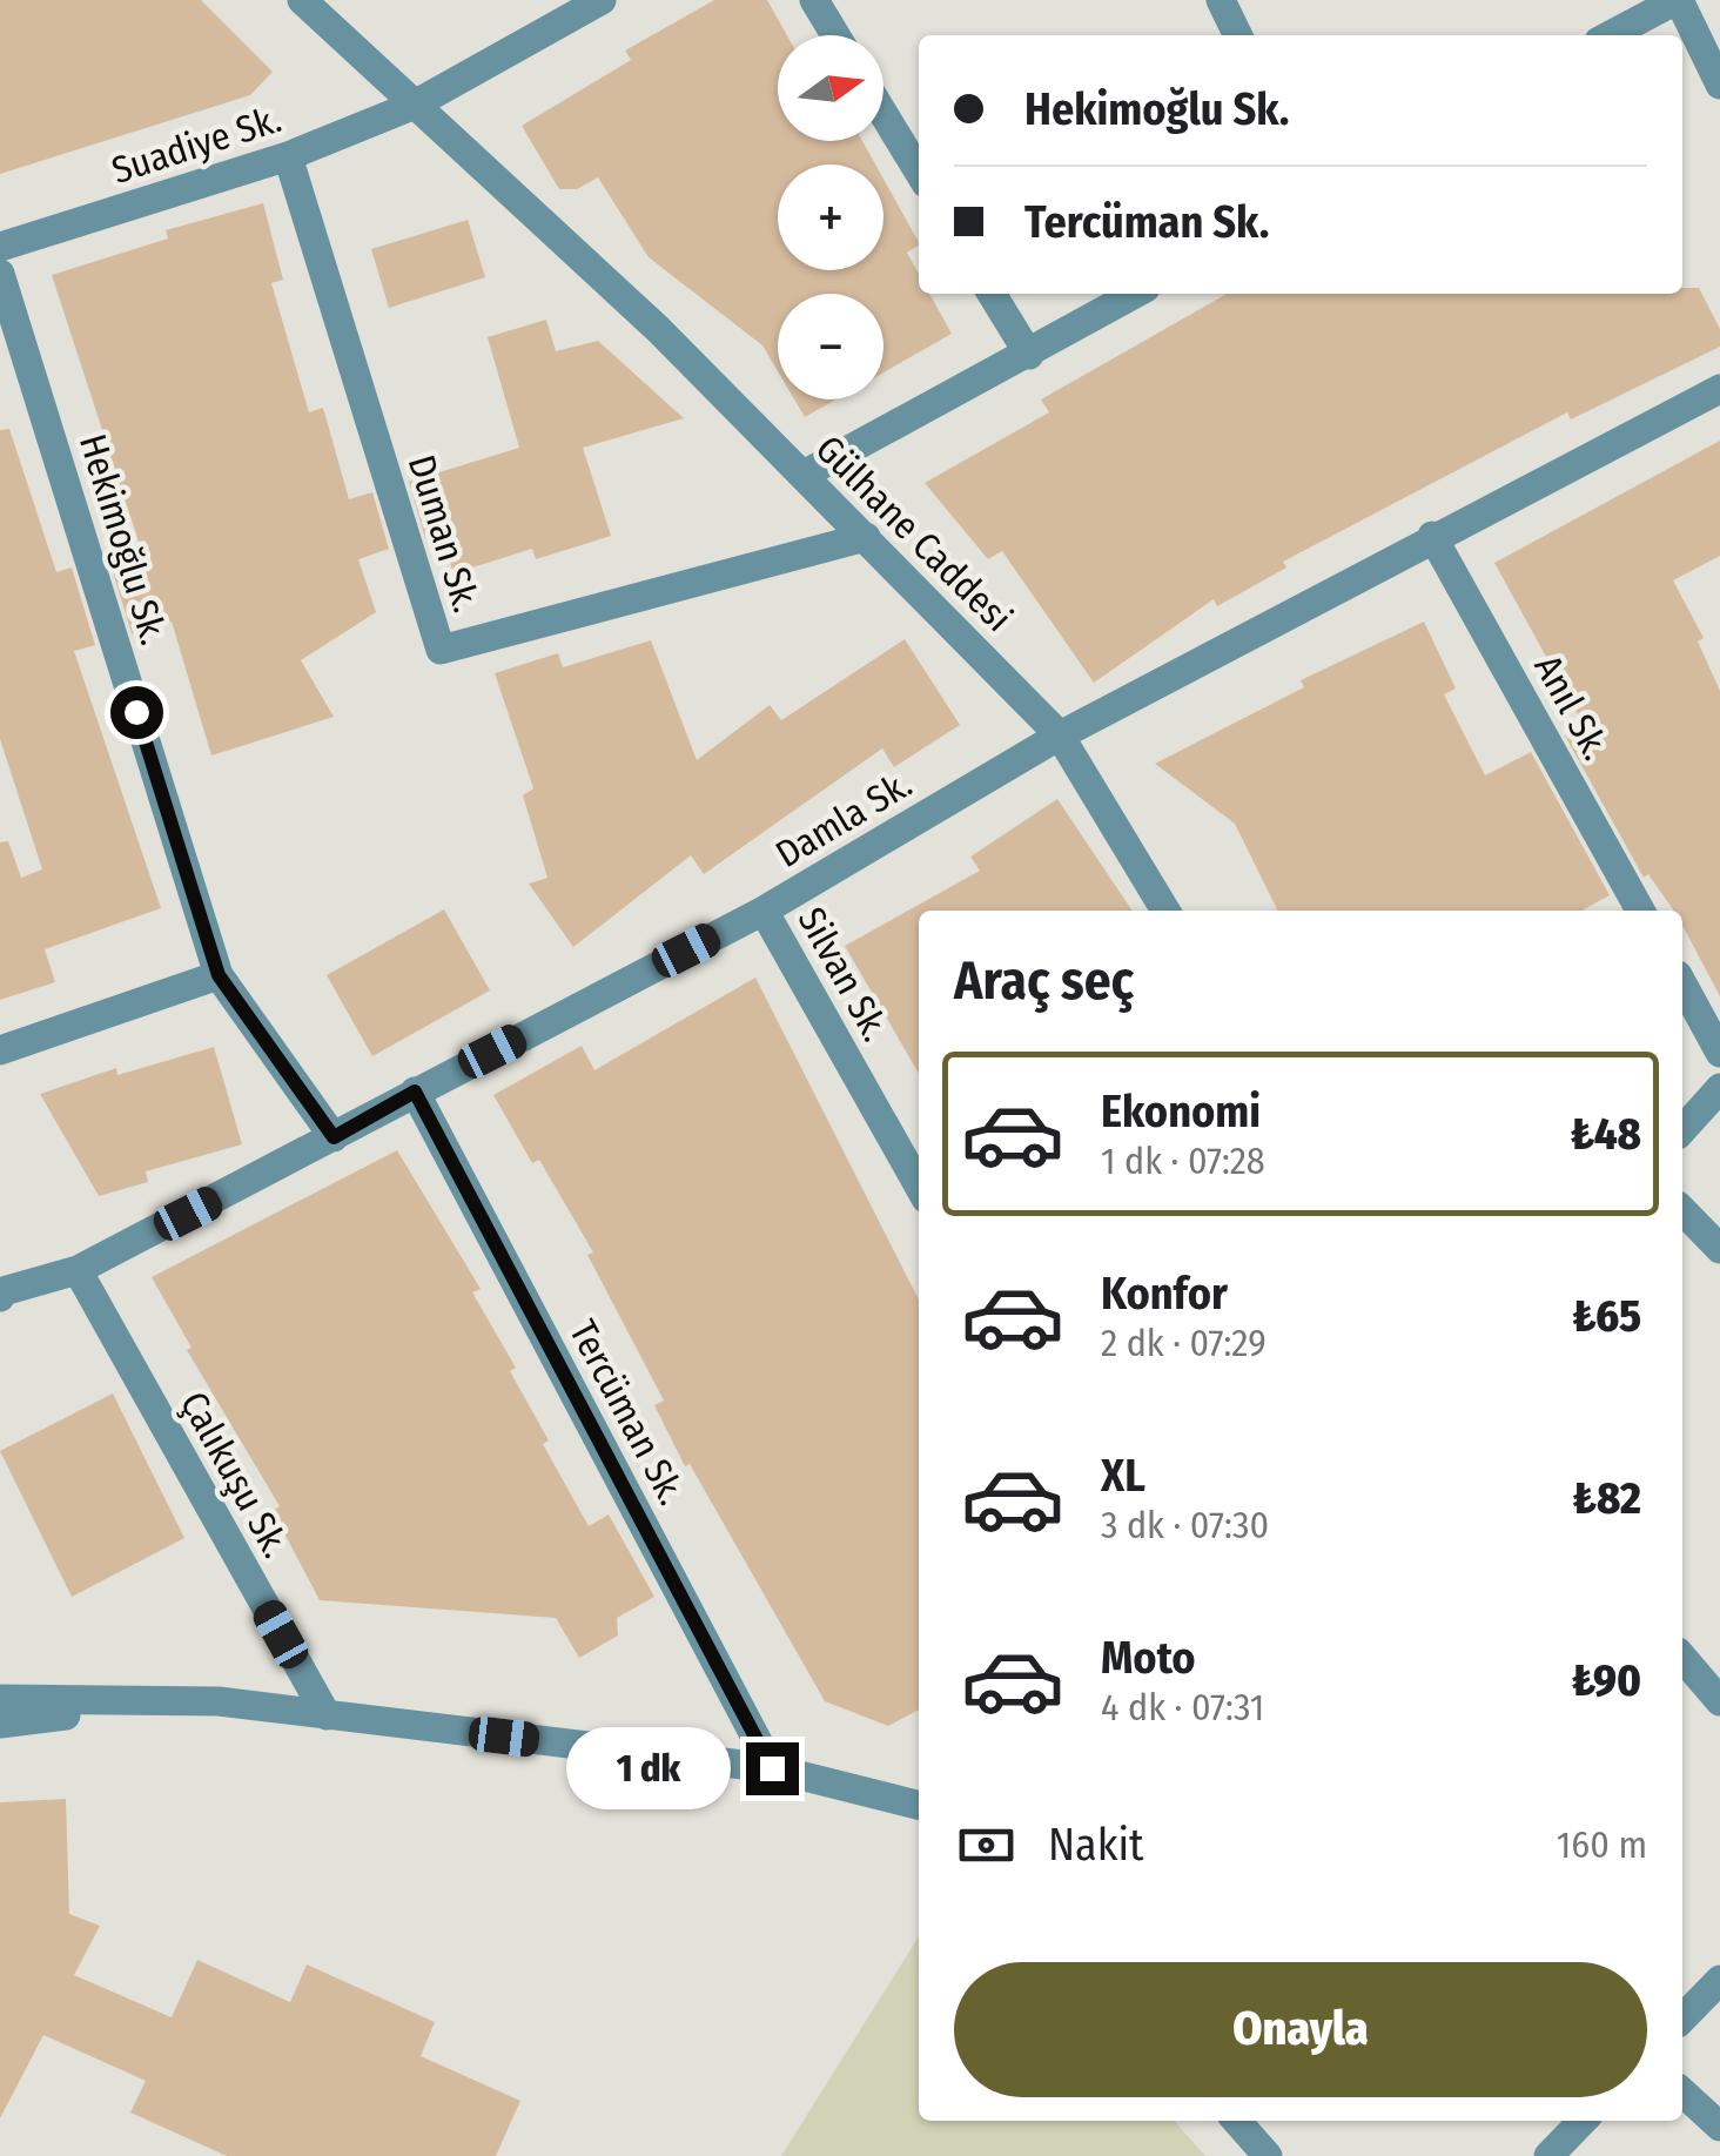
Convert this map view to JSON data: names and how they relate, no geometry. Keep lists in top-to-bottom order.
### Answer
{
  "streets": {
    "street": [
      "Suadiye Sk.",
      "Duman Sk.",
      "Gülhane Caddesi",
      "Hekimoğlu Sk.",
      "Anıl Sk.",
      "Damla Sk.",
      "Silvan Sk.",
      "Tercüman Sk.",
      "Çalıkuşu Sk."
    ]
  },
  "crossings": [
    ["Suadiye Sk.", "Duman Sk."],
    ["Suadiye Sk.", "Gülhane Caddesi"],
    ["Duman Sk.", "Gülhane Caddesi"],
    ["Gülhane Caddesi", "Damla Sk."],
    ["Hekimoğlu Sk.", "Damla Sk."],
    ["Anıl Sk.", "Damla Sk."],
    ["Damla Sk.", "Silvan Sk."],
    ["Damla Sk.", "Tercüman Sk."],
    ["Damla Sk.", "Çalıkuşu Sk."]
  ],
  "north": "right",
  "page": {
    "map_buttons": ["+", "−"],
    "banner": ["Hekimoğlu Sk.", "Tercüman Sk."],
    "heading": "Araç seç",
    "list": [
      {
        "name": "Ekonomi",
        "note": "1 dk · 07:28",
        "value": "₺48"
      },
      {
        "name": "Konfor",
        "note": "2 dk · 07:29",
        "value": "₺65"
      },
      {
        "name": "XL",
        "note": "3 dk · 07:30",
        "value": "₺82"
      },
      {
        "name": "Moto",
        "note": "4 dk · 07:31",
        "value": "₺90"
      }
    ],
    "bubble": "1 dk",
    "pay": ["Nakit", "160 m"],
    "buttons": "Onayla"
  }
}
